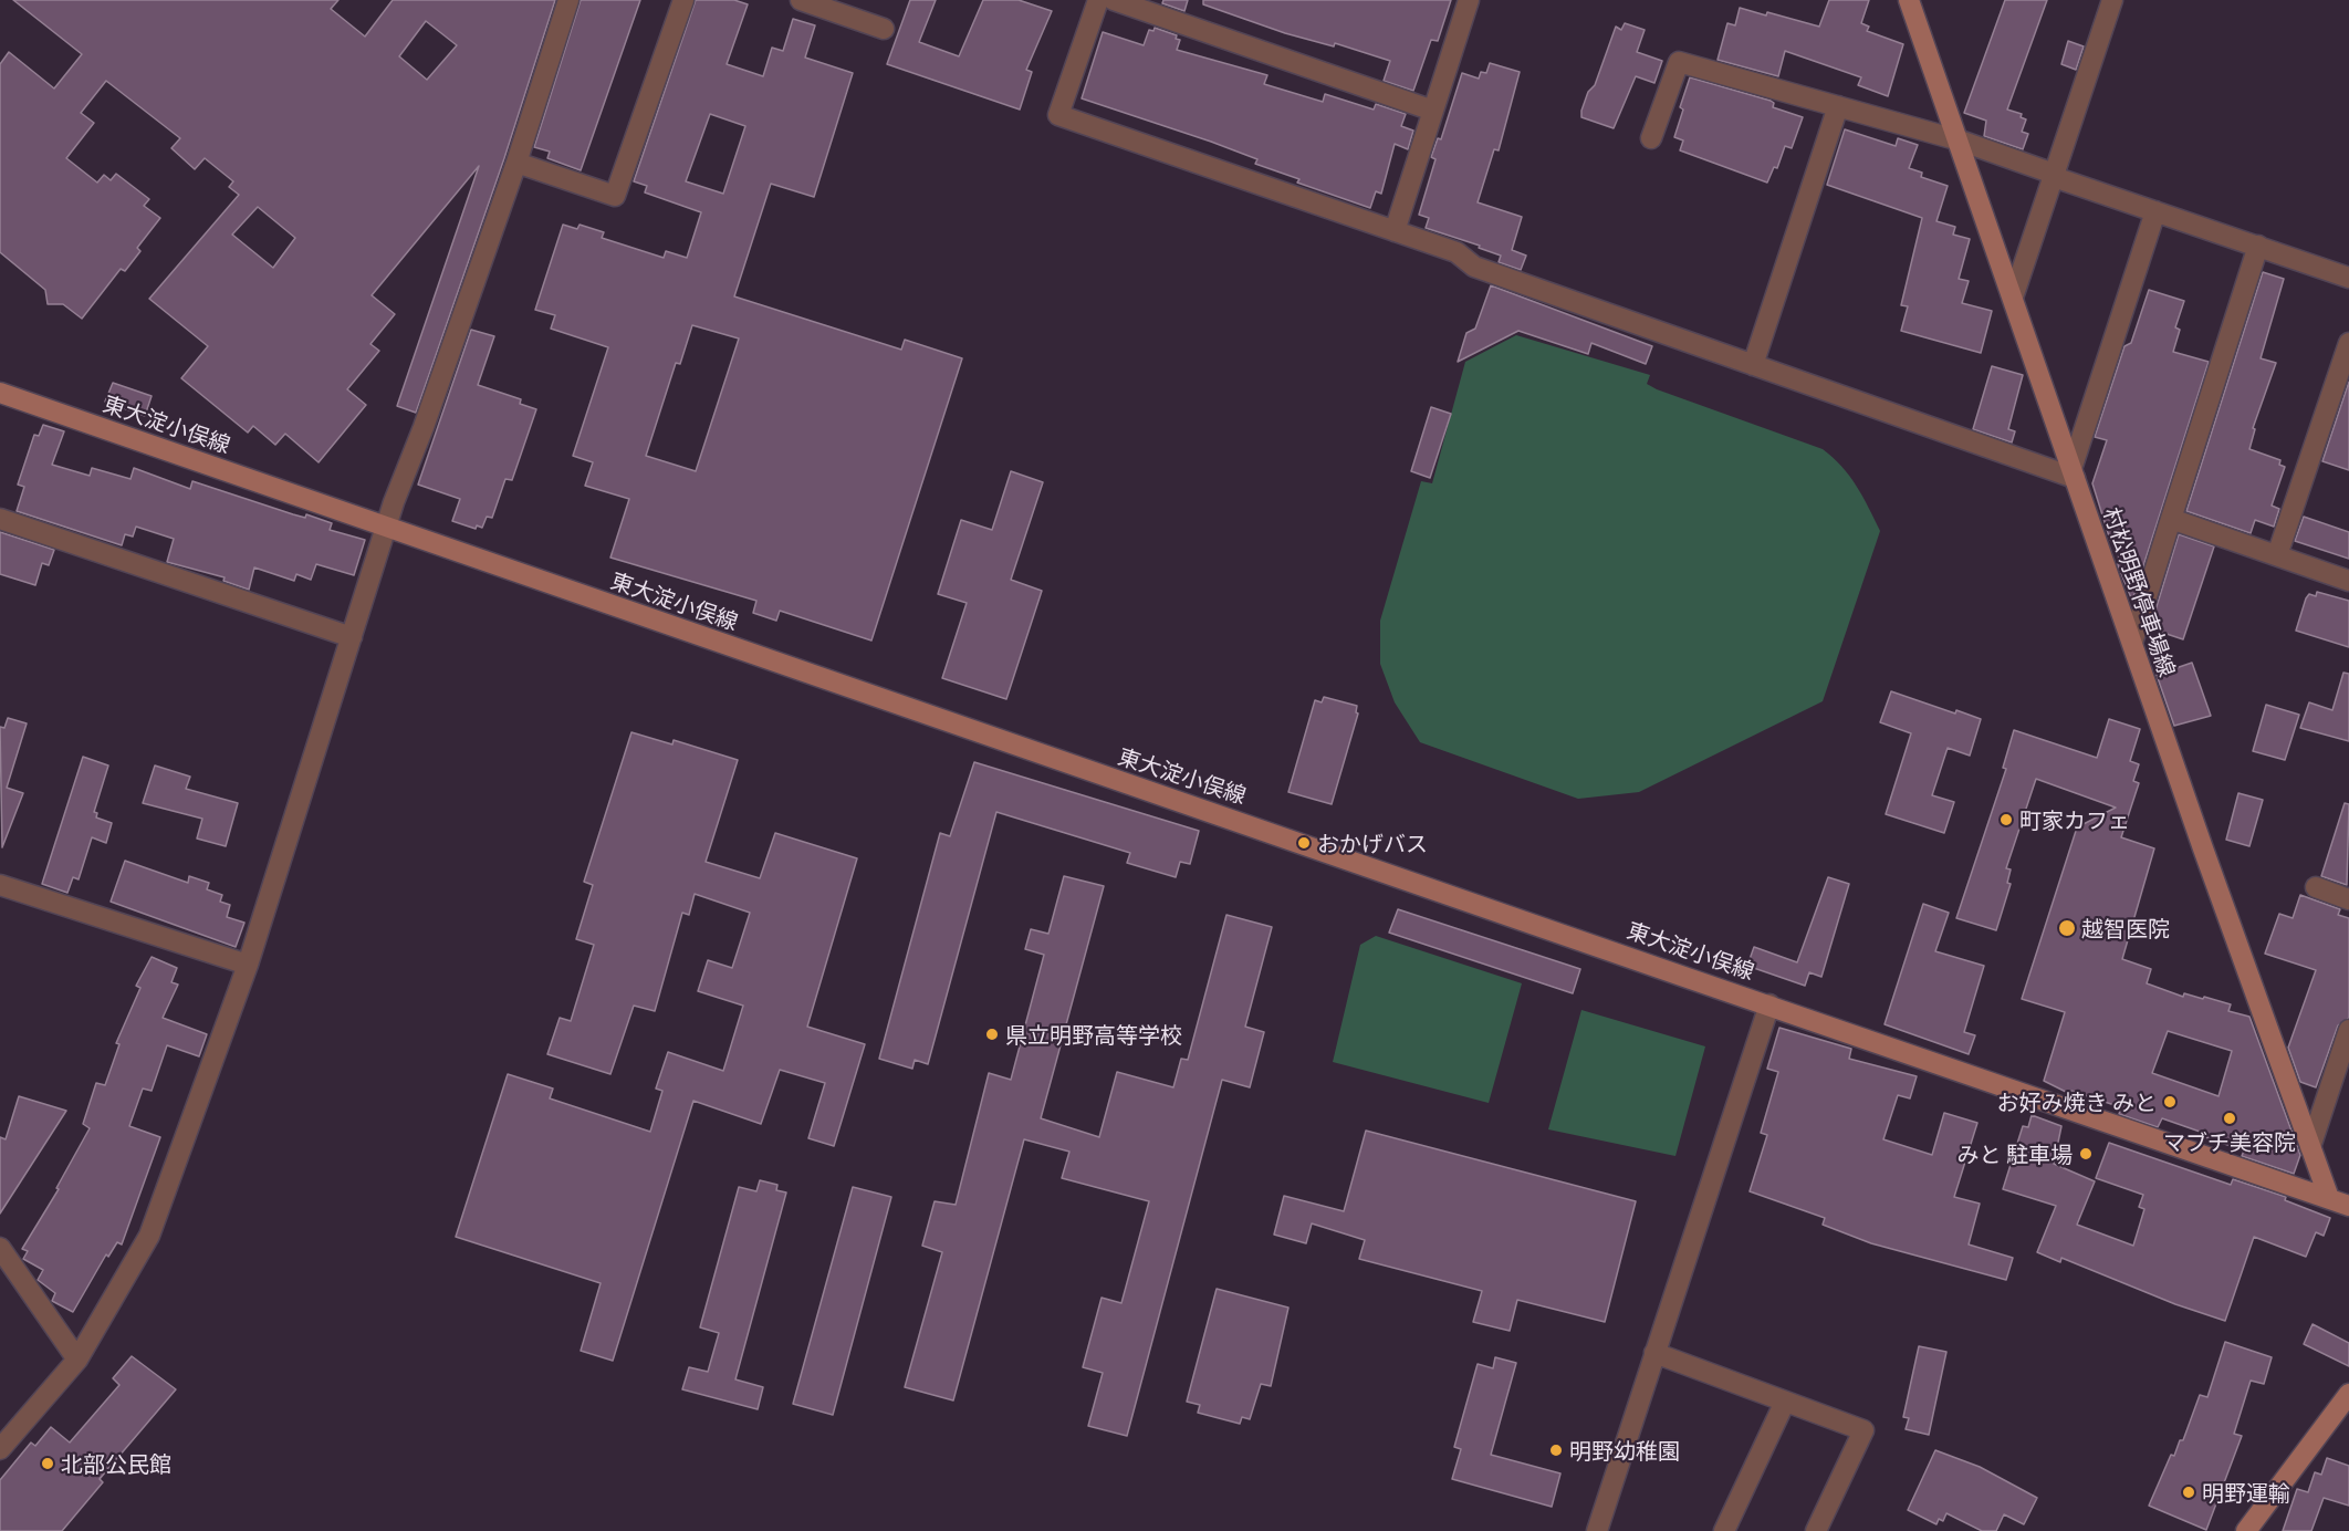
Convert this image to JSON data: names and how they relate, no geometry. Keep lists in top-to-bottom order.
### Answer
{
  "streets": {
    "main road": ["東大淀小俣線", "村松明野停車場線"]
  },
  "crossings": [
    ["東大淀小俣線", "村松明野停車場線"]
  ],
  "places": [
    "町家カフェ",
    "おかげバス",
    "越智医院",
    "県立明野高等学校",
    "お好み焼き みと",
    "マブチ美容院",
    "みと 駐車場",
    "明野幼稚園",
    "北部公民館",
    "明野運輸"
  ]
}
